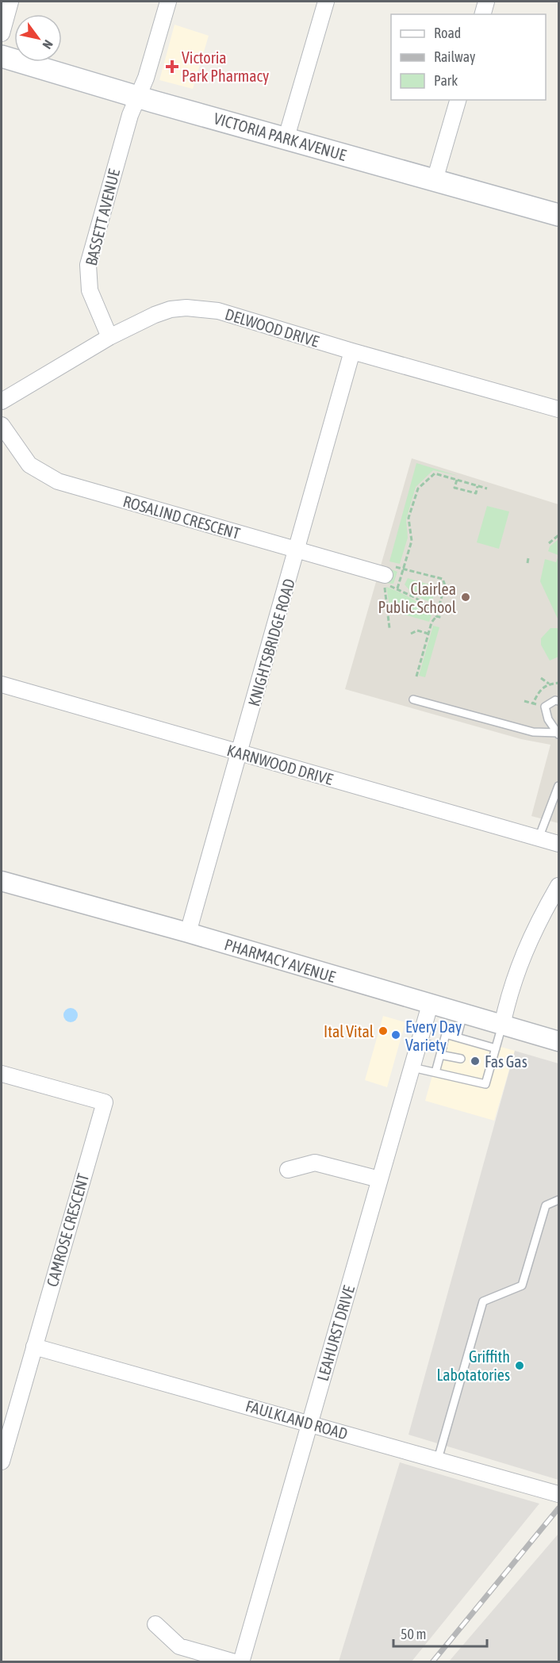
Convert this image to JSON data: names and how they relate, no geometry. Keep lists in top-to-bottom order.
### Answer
{
  "streets": {
    "main road": ["VICTORIA PARK AVENUE"],
    "street": [
      "BASSETT AVENUE",
      "DELWOOD DRIVE",
      "ROSALIND CRESCENT",
      "KNIGHTSBRIDGE ROAD",
      "KARNWOOD DRIVE",
      "PHARMACY AVENUE",
      "CAMROSE CRESCENT",
      "LEAHURST DRIVE",
      "FAULKLAND ROAD"
    ]
  },
  "crossings": [
    ["VICTORIA PARK AVENUE", "BASSETT AVENUE"],
    ["BASSETT AVENUE", "DELWOOD DRIVE"],
    ["DELWOOD DRIVE", "KNIGHTSBRIDGE ROAD"],
    ["ROSALIND CRESCENT", "KNIGHTSBRIDGE ROAD"],
    ["KNIGHTSBRIDGE ROAD", "KARNWOOD DRIVE"],
    ["KNIGHTSBRIDGE ROAD", "PHARMACY AVENUE"],
    ["PHARMACY AVENUE", "LEAHURST DRIVE"],
    ["CAMROSE CRESCENT", "FAULKLAND ROAD"],
    ["LEAHURST DRIVE", "FAULKLAND ROAD"]
  ],
  "places": {
    "health": ["Victoria Park Pharmacy"],
    "other": [
      "Clairlea Public School",
      "Ital Vital",
      "Every Day Variety",
      "Fas Gas",
      "Griffith Labotatories"
    ]
  },
  "legend": ["Road", "Railway", "Park"],
  "scale_bar": "50 m",
  "north": "bottom right"
}
